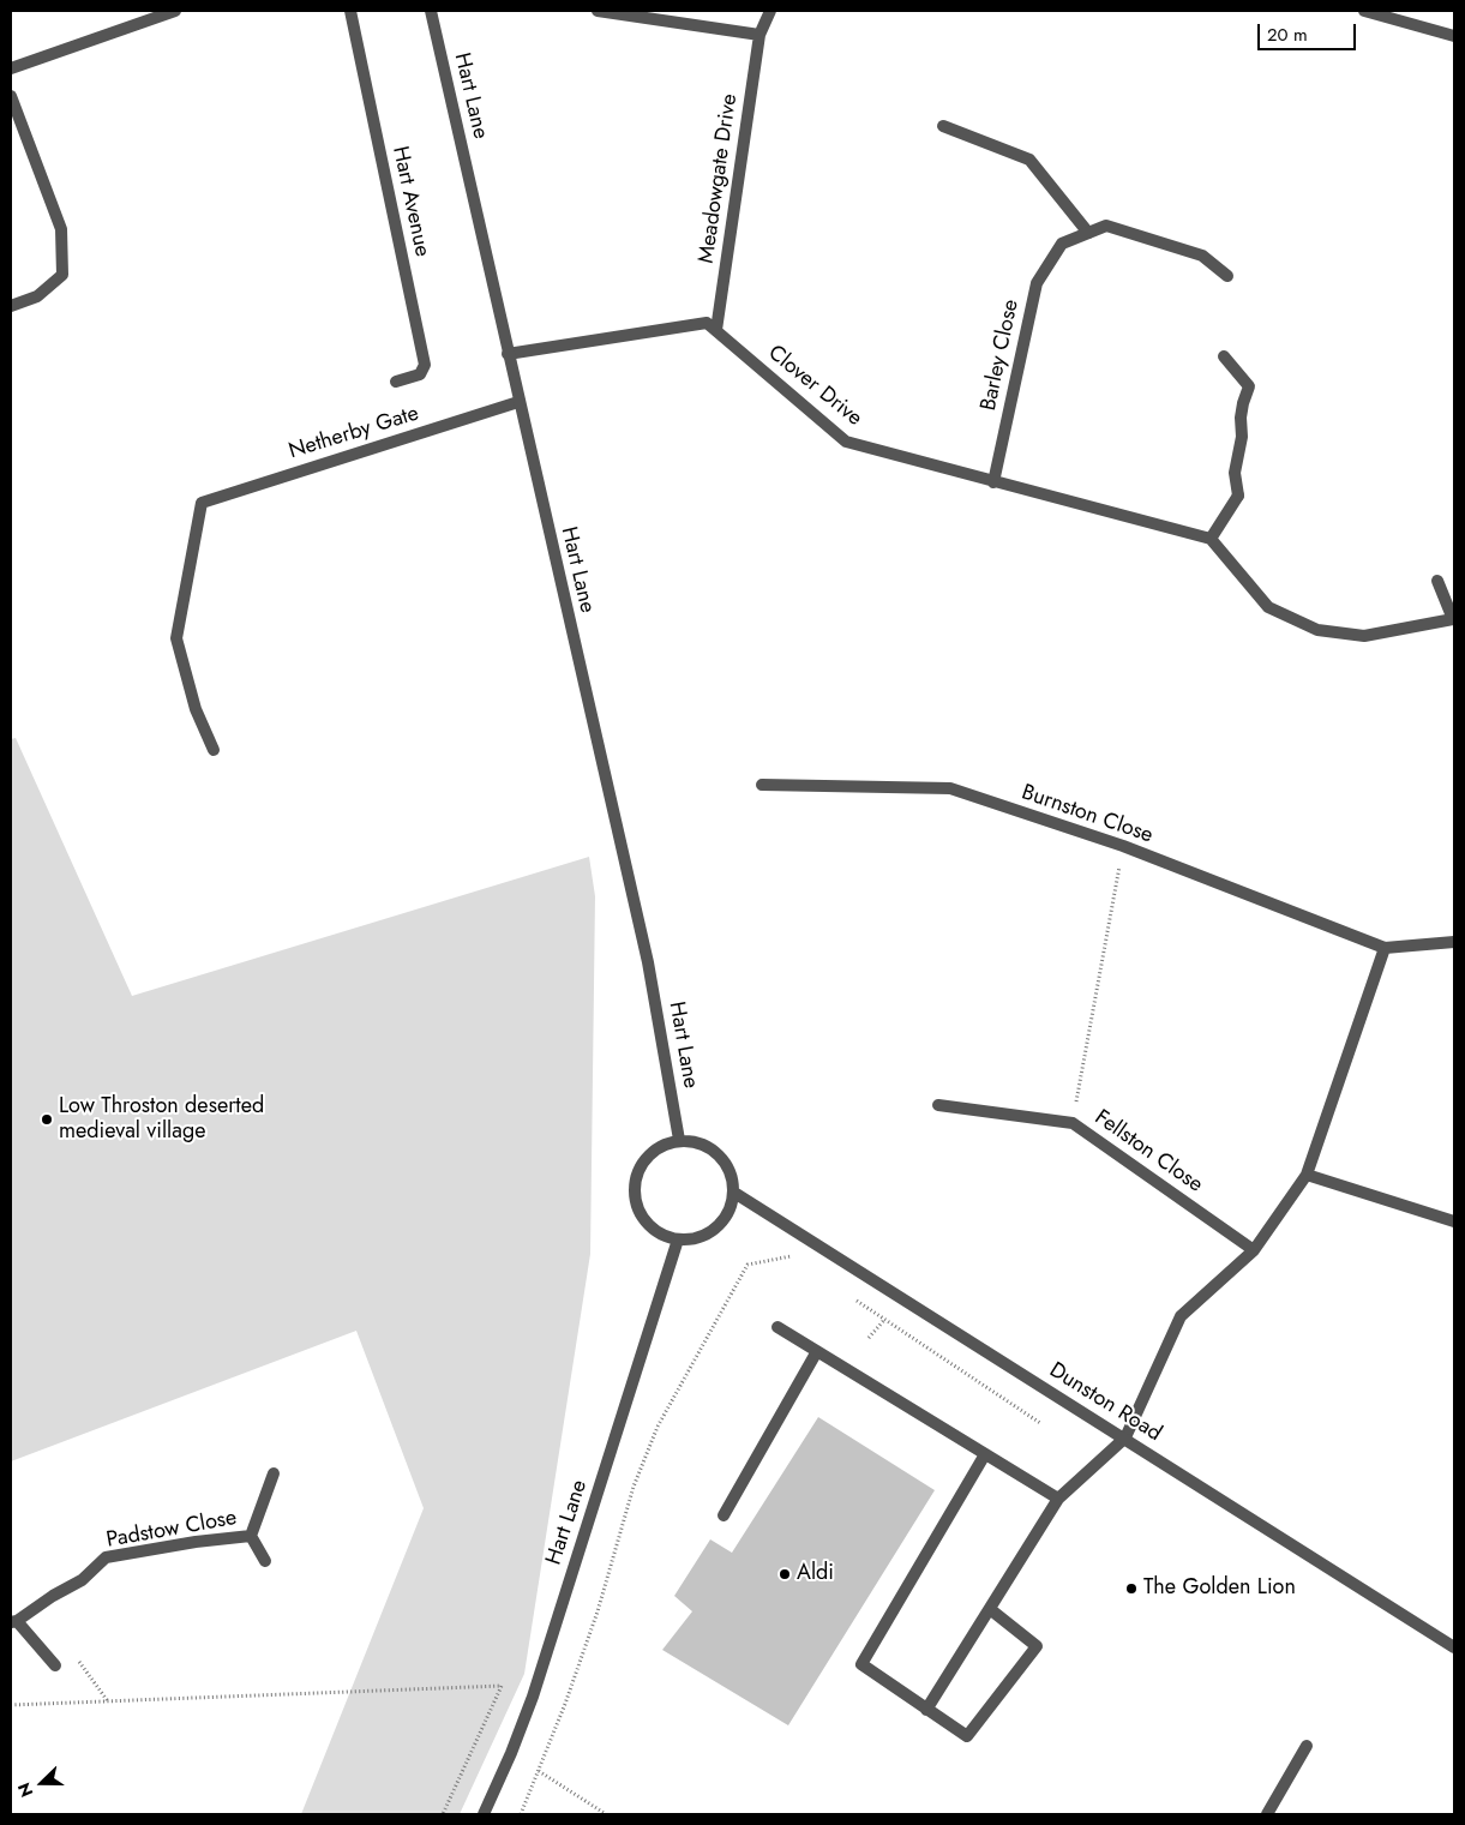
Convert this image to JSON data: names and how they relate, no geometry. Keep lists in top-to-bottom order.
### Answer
{
  "streets": {
    "street": [
      "Hart Lane",
      "Meadowgate Drive",
      "Hart Avenue",
      "Barley Close",
      "Clover Drive",
      "Netherby Gate",
      "Burnston Close",
      "Fellston Close",
      "Dunston Road",
      "Padstow Close"
    ]
  },
  "crossings": [
    ["Hart Lane", "Netherby Gate"],
    ["Hart Lane", "Dunston Road"],
    ["Meadowgate Drive", "Clover Drive"],
    ["Barley Close", "Clover Drive"]
  ],
  "places": ["Low Throston deserted medieval village", "Aldi", "The Golden Lion"],
  "scale_bar": "20 m",
  "north": "left"
}
